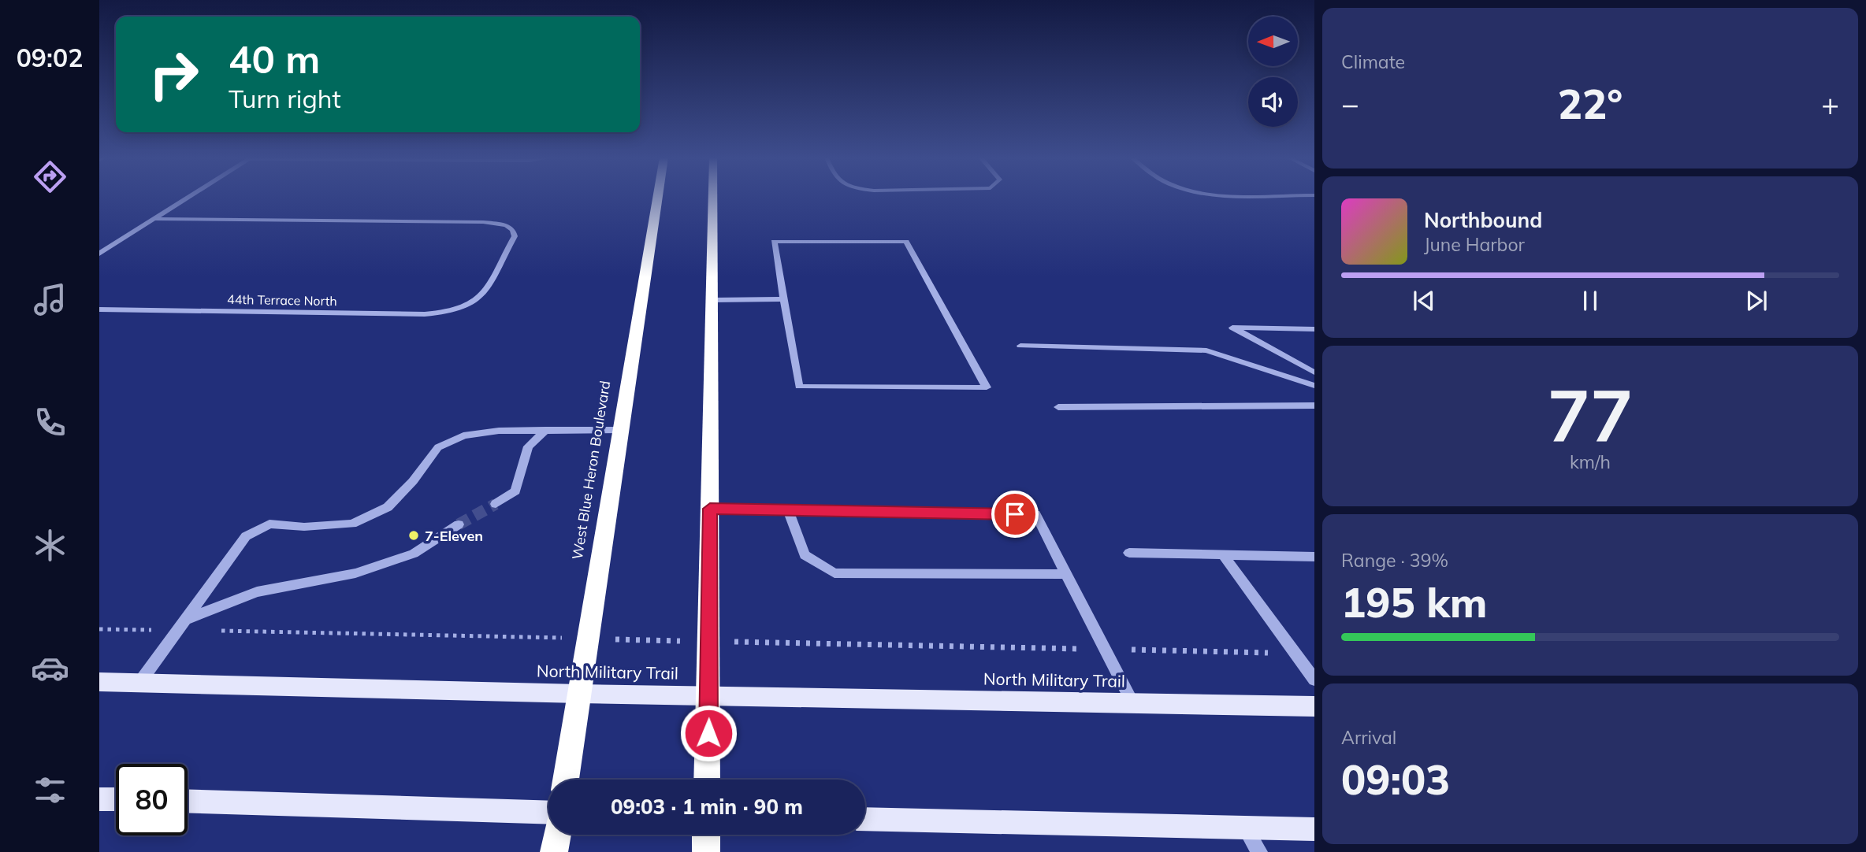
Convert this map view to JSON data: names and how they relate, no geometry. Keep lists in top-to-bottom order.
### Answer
{
  "streets": {
    "highway": ["West Blue Heron Boulevard"],
    "main road": ["North Military Trail"],
    "street": ["44th Terrace North"]
  },
  "crossings": [
    ["West Blue Heron Boulevard", "North Military Trail"]
  ],
  "places": ["7-Eleven"],
  "north": "left",
  "page": {
    "tabs": "09:02",
    "tile": [
      "Climate",
      ["77", "km/h"],
      ["Range · 39%", "195 km"],
      ["Arrival", "09:03"]
    ],
    "turn": ["40 m", "Turn right"],
    "heat": ["−", "22°", "+"],
    "song": ["Northbound", "June Harbor"],
    "limit": "80",
    "trip": "09:03 · 1 min · 90 m"
  }
}
